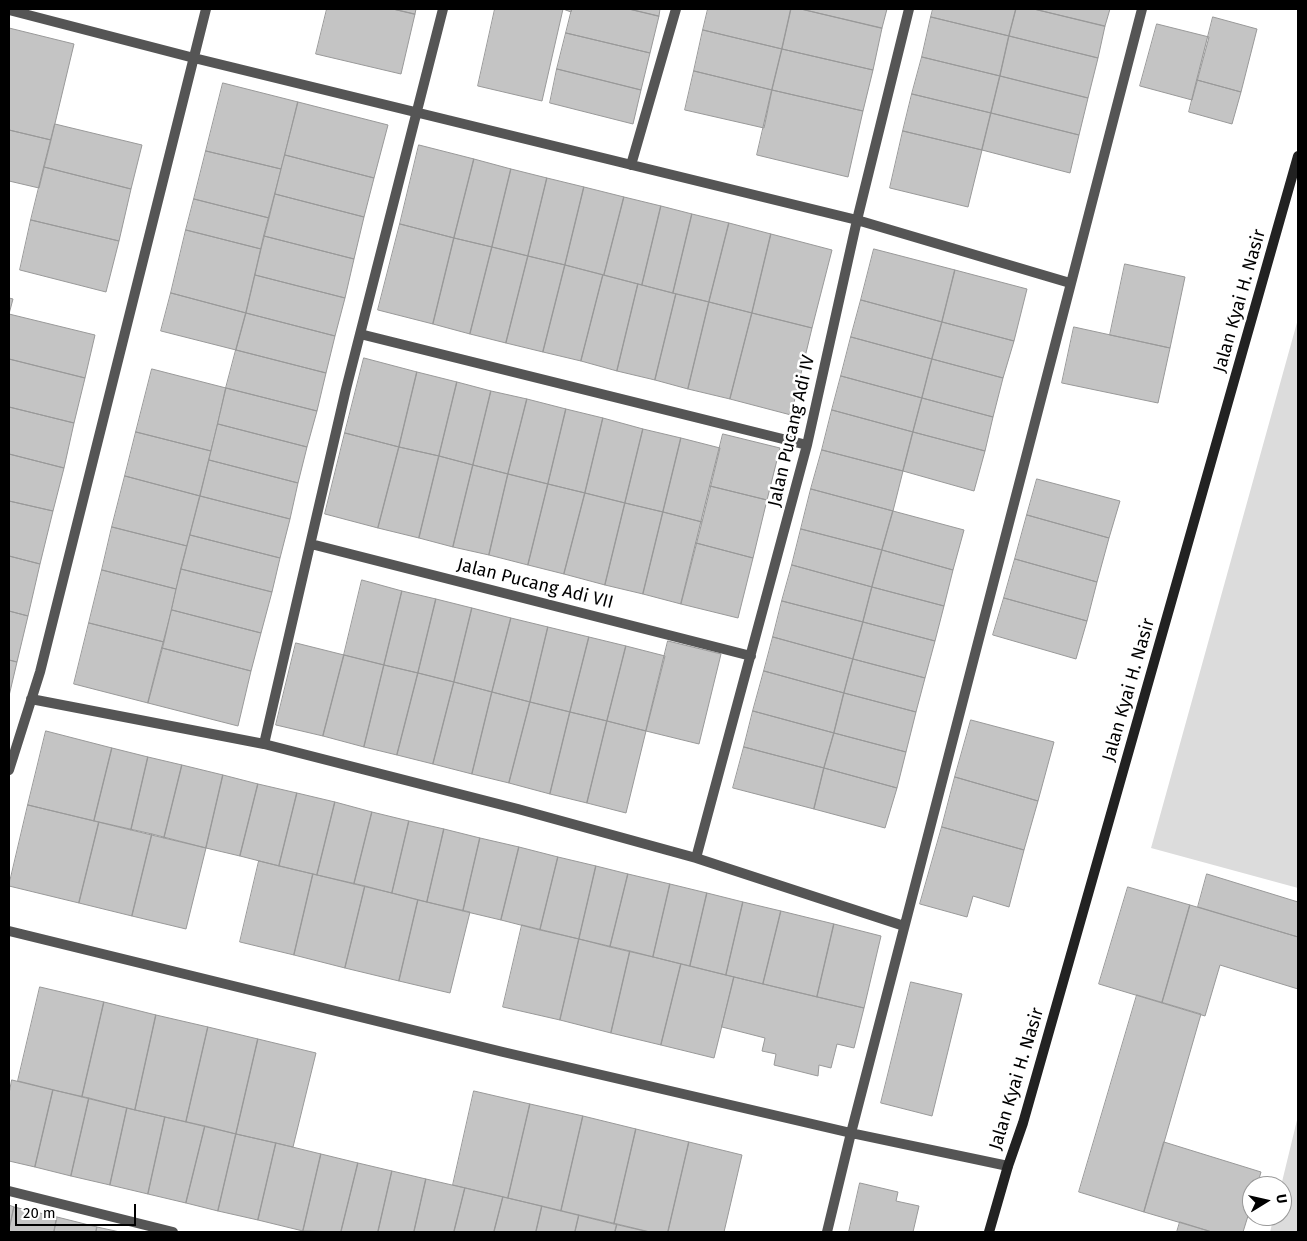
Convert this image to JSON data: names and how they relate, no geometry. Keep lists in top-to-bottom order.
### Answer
{
  "streets": {
    "main road": ["Jalan Kyai H. Nasir"],
    "street": ["Jalan Pucang Adi IV", "Jalan Pucang Adi VII"]
  },
  "crossings": [
    ["Jalan Pucang Adi IV", "Jalan Pucang Adi VII"]
  ],
  "scale_bar": "20 m",
  "north": "right"
}
